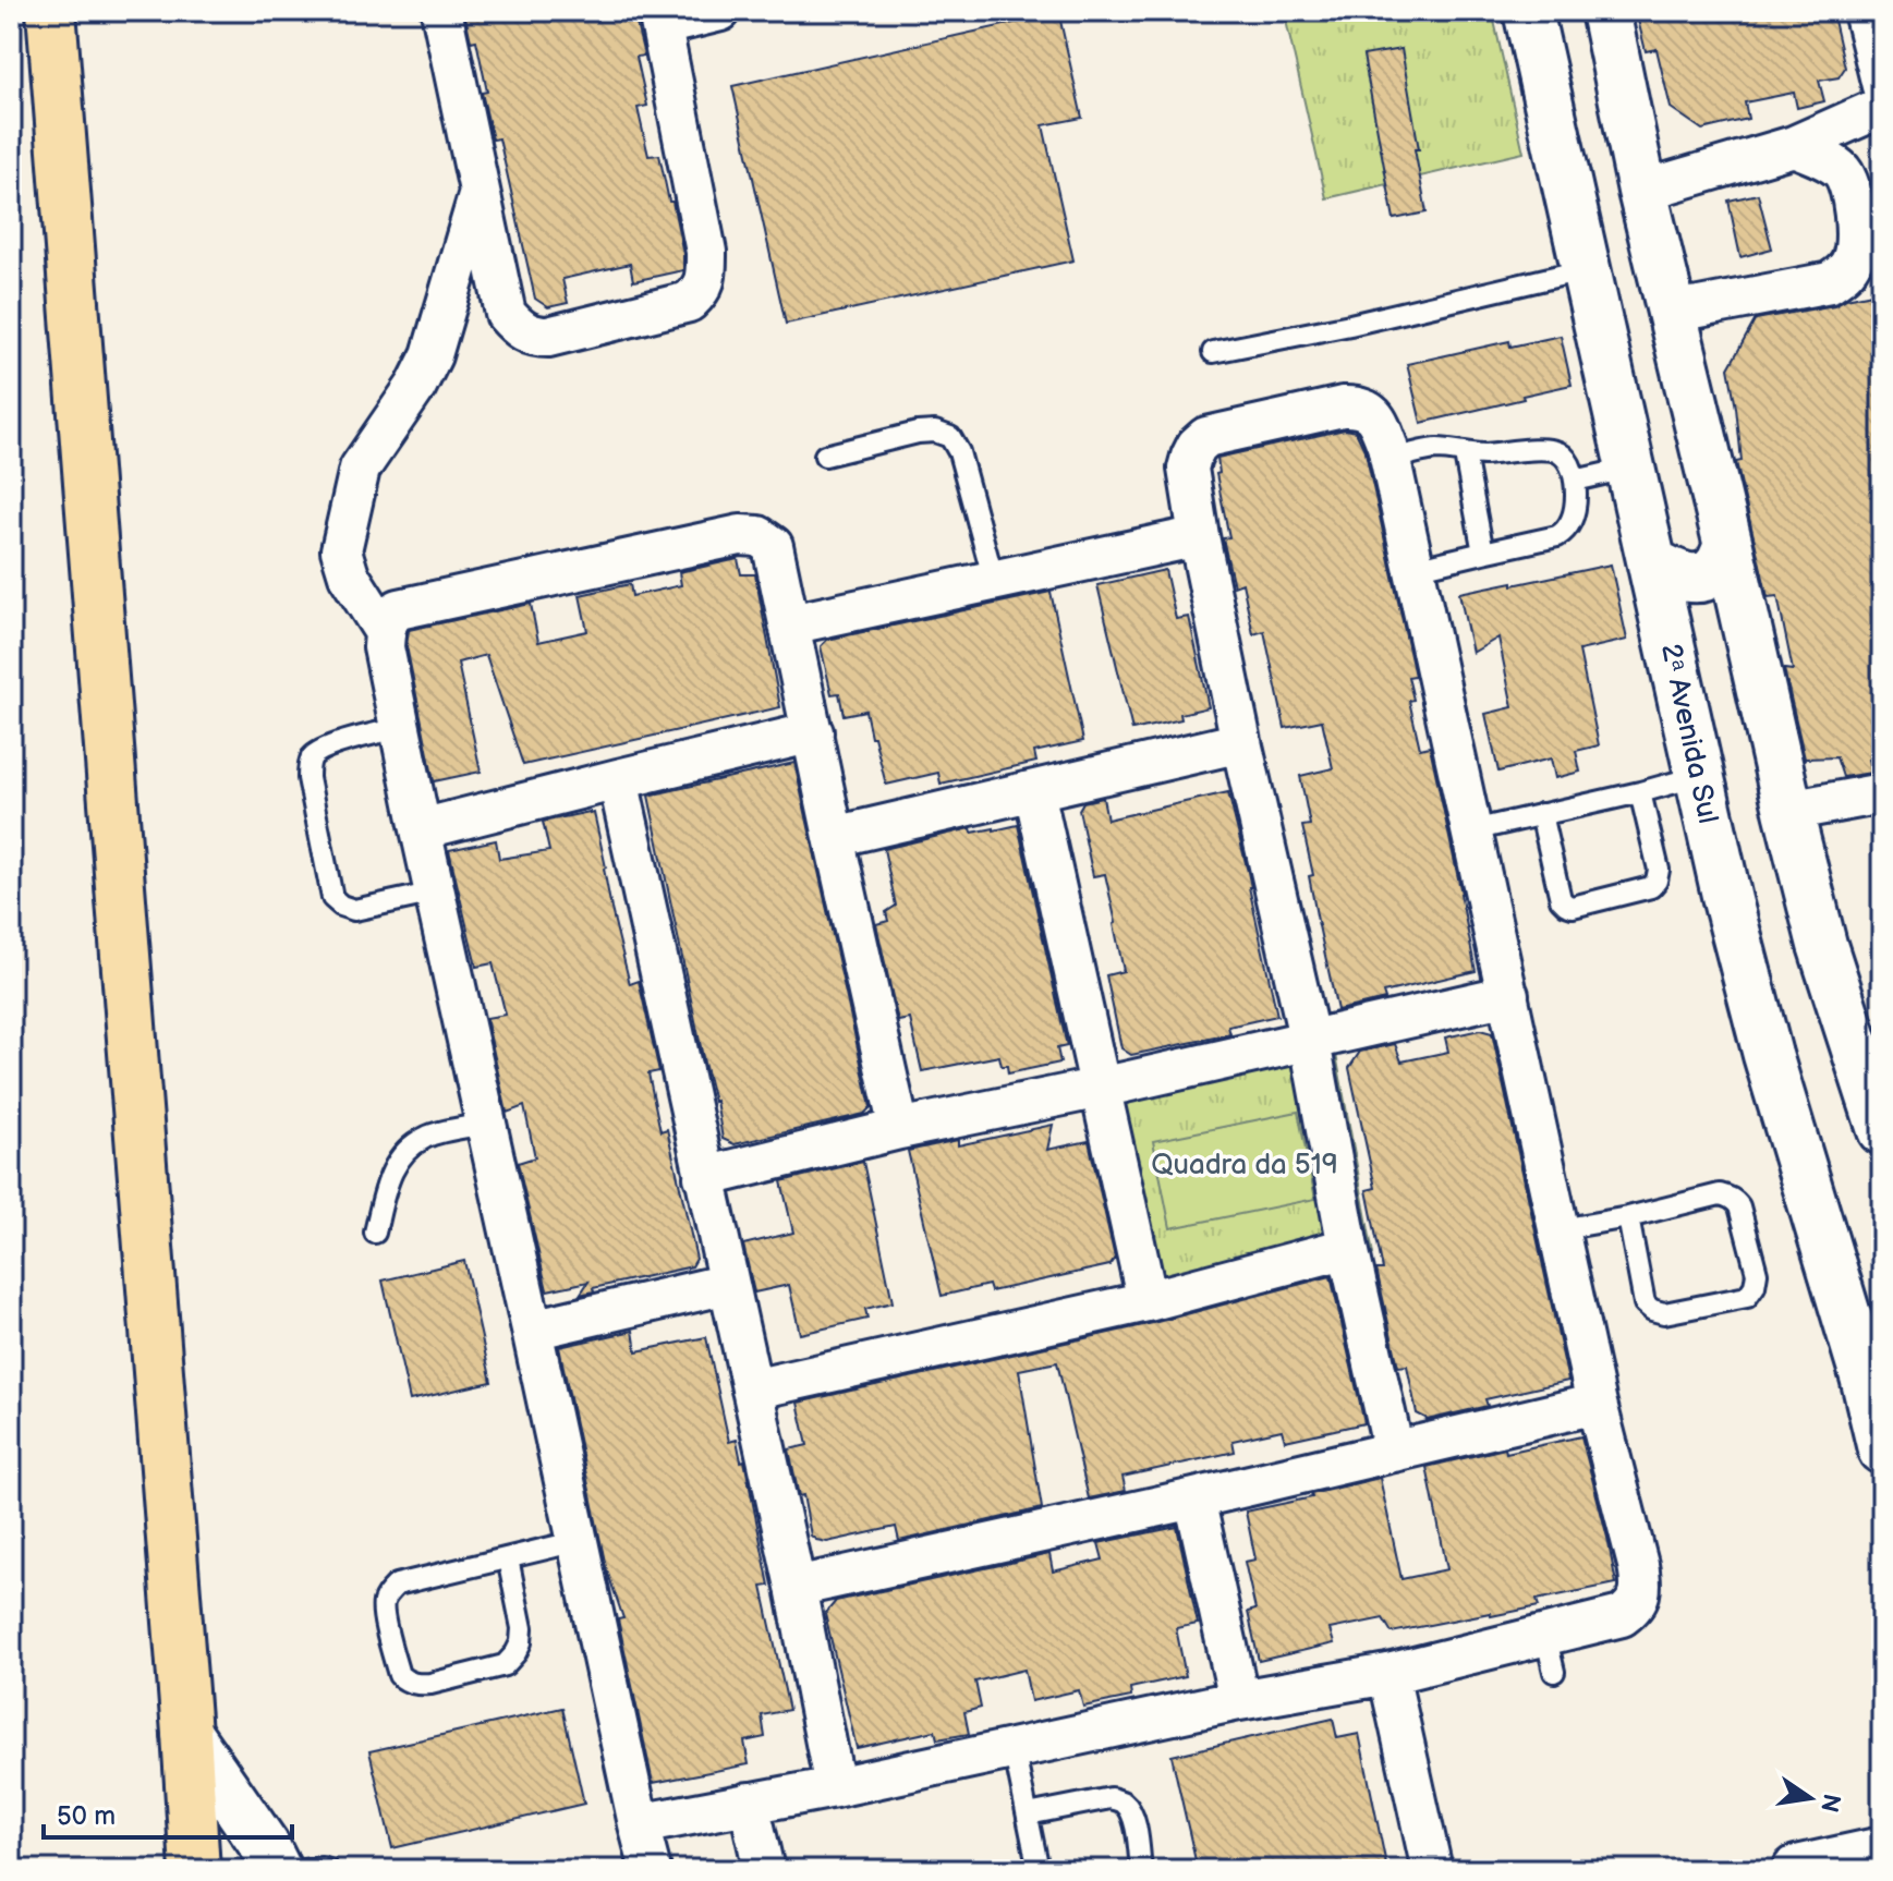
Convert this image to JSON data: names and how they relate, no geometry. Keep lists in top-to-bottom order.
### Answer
{
  "streets": {
    "street": ["2ᵃ Avenida Sul"]
  },
  "parks": ["Quadra da 519"],
  "scale_bar": "50 m",
  "north": "right"
}
